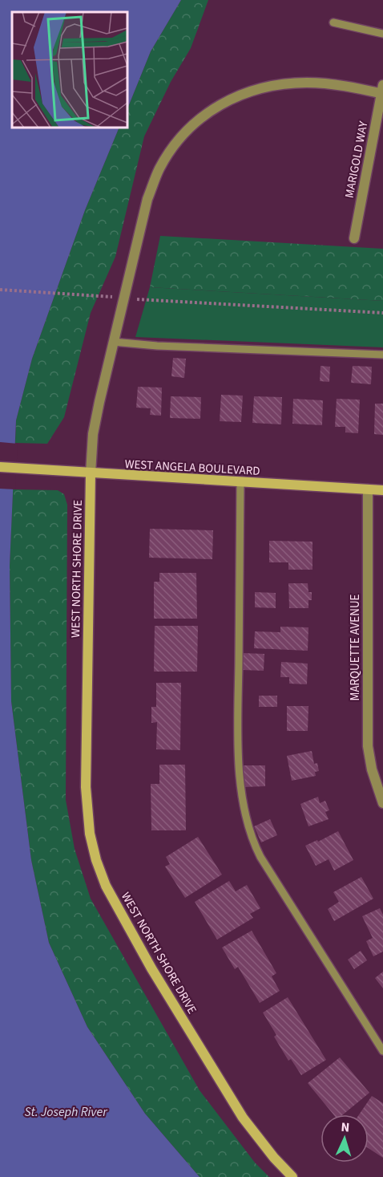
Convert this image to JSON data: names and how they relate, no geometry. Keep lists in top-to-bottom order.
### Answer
{
  "streets": {
    "street": [
      "MARIGOLD WAY",
      "WEST ANGELA BOULEVARD",
      "WEST NORTH SHORE DRIVE",
      "MARQUETTE AVENUE"
    ]
  },
  "crossings": [
    ["MARIGOLD WAY", "WEST NORTH SHORE DRIVE"],
    ["WEST ANGELA BOULEVARD", "WEST NORTH SHORE DRIVE"],
    ["WEST ANGELA BOULEVARD", "MARQUETTE AVENUE"]
  ],
  "water": ["St. Joseph River"],
  "north": "top"
}
